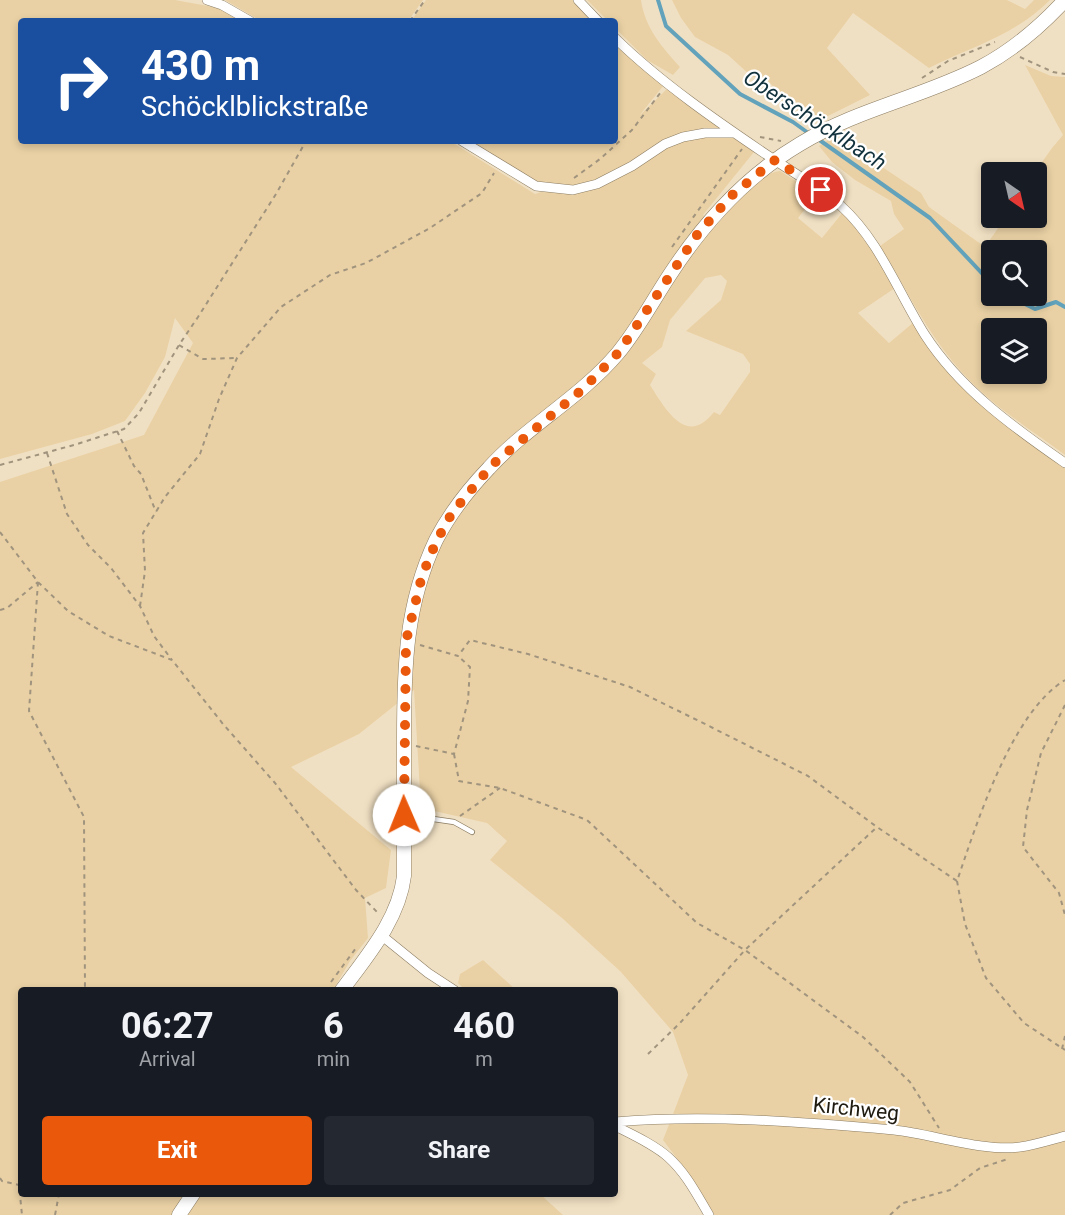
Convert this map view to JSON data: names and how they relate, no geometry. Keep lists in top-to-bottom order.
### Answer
{
  "streets": {
    "street": ["Kirchweg"]
  },
  "water": ["Oberschöcklbach"],
  "north": "bottom right",
  "page": {
    "turn": ["430 m", "Schöcklblickstraße"],
    "eta": [
      "06:27",
      "Arrival",
      "6",
      "min",
      "460",
      "m"
    ],
    "buttons": ["Exit", "Share"]
  }
}
